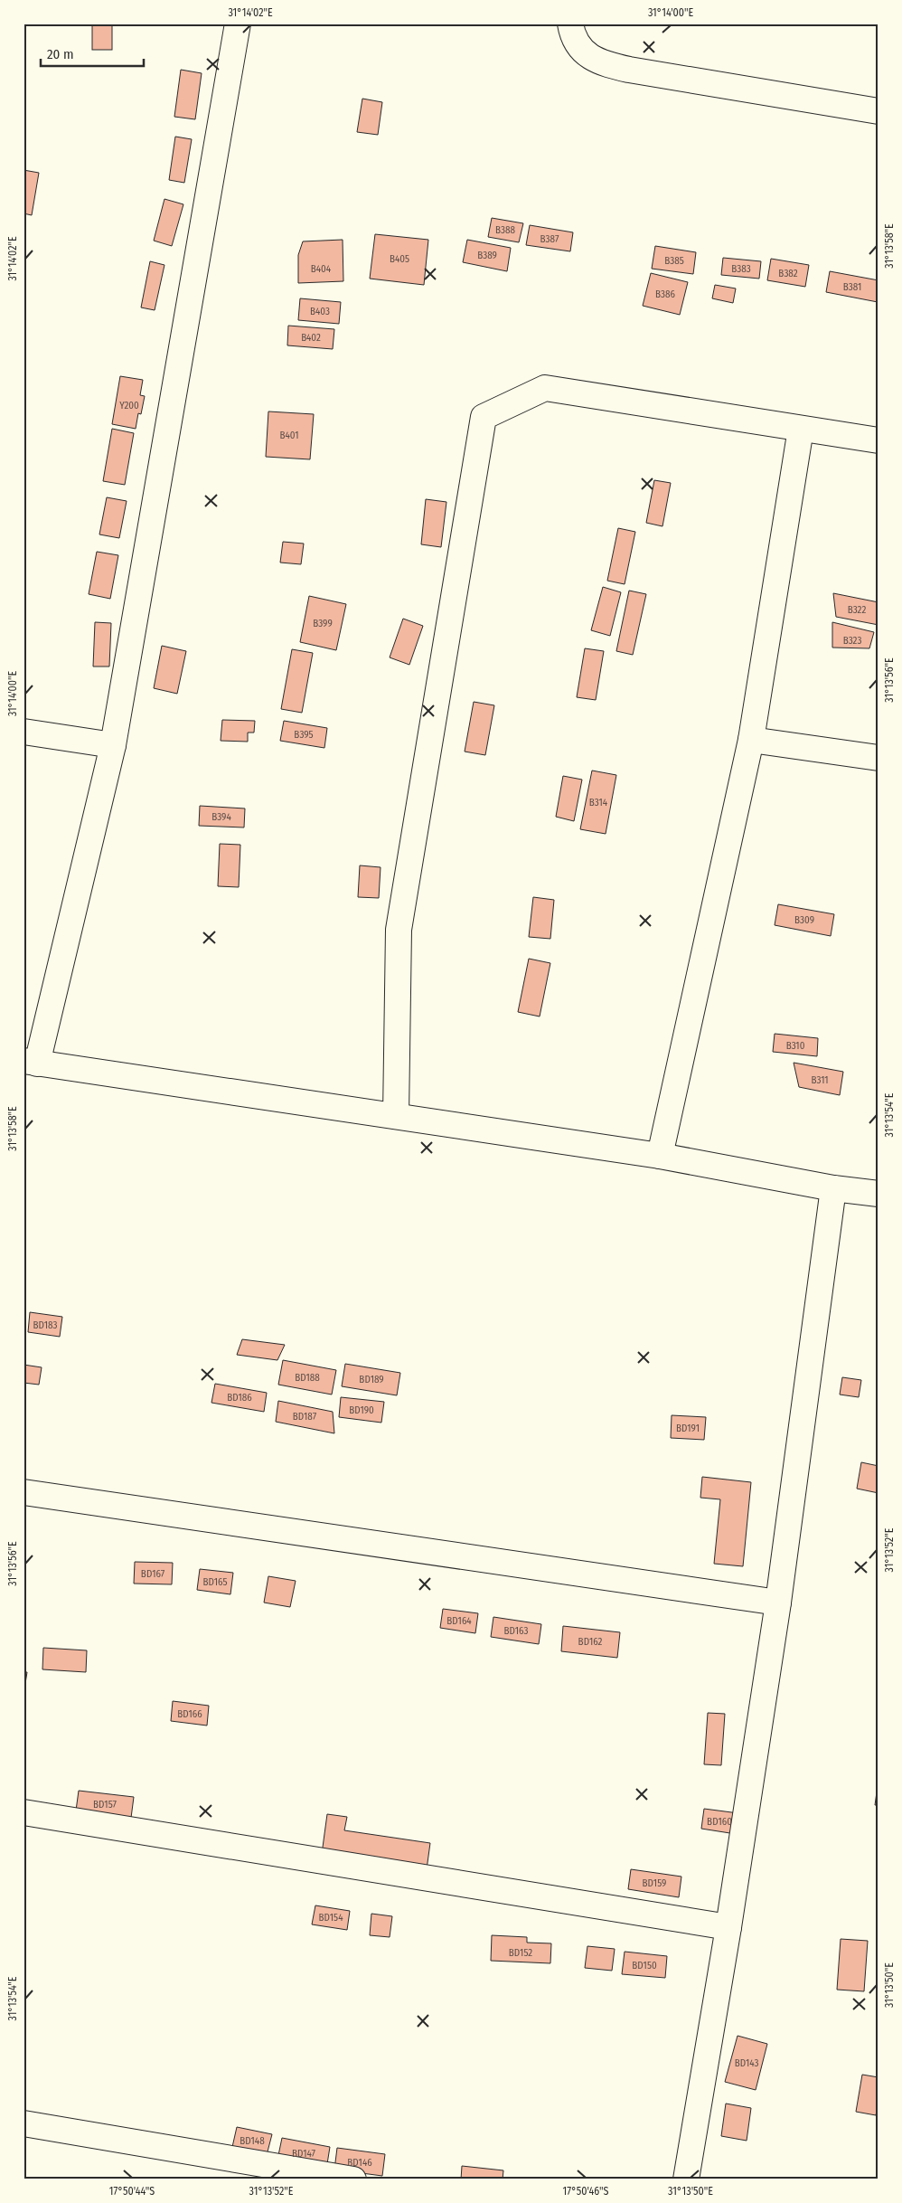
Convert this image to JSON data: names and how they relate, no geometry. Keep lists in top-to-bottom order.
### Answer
{
  "house_numbers": [
    "B388",
    "B387",
    "B389",
    "B405",
    "B385",
    "B404",
    "B383",
    "B382",
    "B381",
    "B386",
    "B403",
    "B402",
    "Y200",
    "B401",
    "B322",
    "B399",
    "B323",
    "B395",
    "B314",
    "B394",
    "B309",
    "B310",
    "B311",
    "BD183",
    "BD188",
    "BD189",
    "BD186",
    "BD190",
    "BD187",
    "BD191",
    "BD167",
    "BD165",
    "BD164",
    "BD163",
    "BD162",
    "BD166",
    "BD157",
    "BD160",
    "BD159",
    "BD154",
    "BD152",
    "BD150",
    "BD143",
    "BD148",
    "BD147",
    "BD146"
  ],
  "scale_bar": "20 m",
  "coordinates": [
    "31°14'02\"E",
    "31°14'00\"E",
    "31°13'58\"E",
    "31°13'56\"E",
    "31°13'54\"E",
    "31°13'52\"E",
    "31°13'50\"E",
    "17°50'44\"S",
    "17°50'46\"S"
  ]
}
